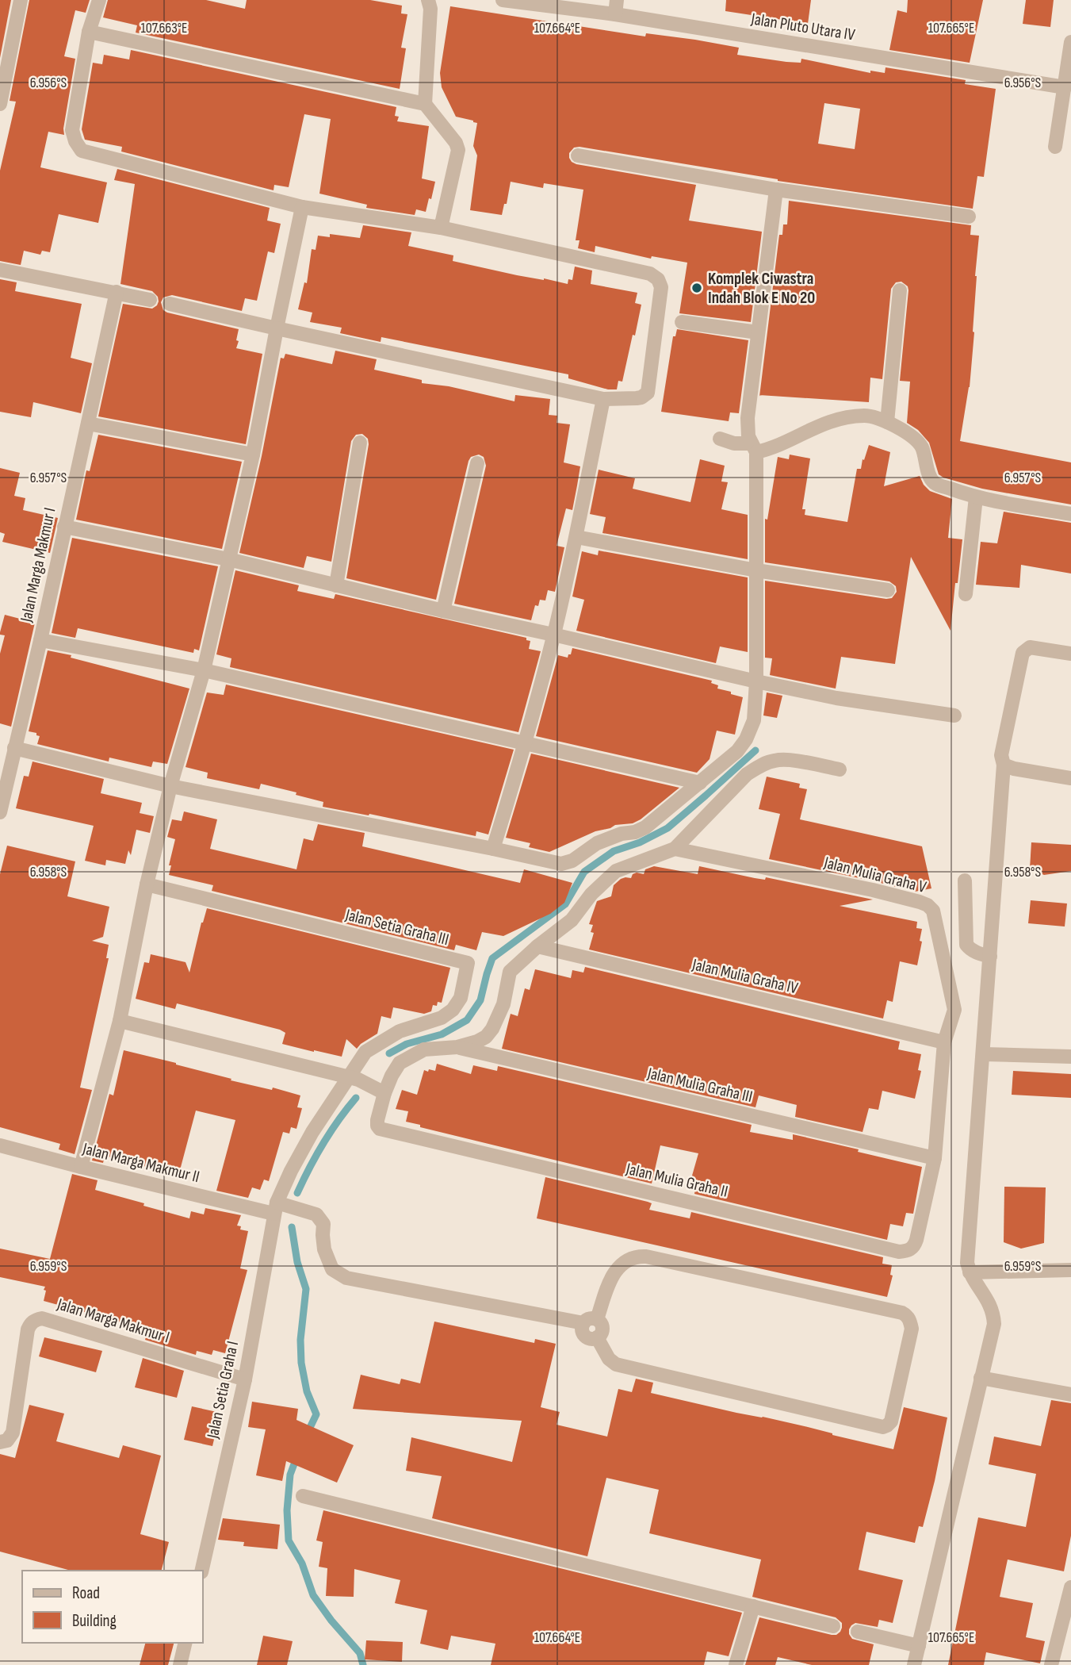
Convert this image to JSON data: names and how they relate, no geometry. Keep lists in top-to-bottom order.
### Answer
{
  "streets": {
    "street": [
      "Jalan Pluto Utara IV",
      "Jalan Marga Makmur I",
      "Jalan Mulia Graha V",
      "Jalan Setia Graha III",
      "Jalan Mulia Graha IV",
      "Jalan Mulia Graha III",
      "Jalan Marga Makmur II",
      "Jalan Mulia Graha II",
      "Jalan Setia Graha I"
    ]
  },
  "crossings": [
    ["Jalan Marga Makmur I", "Jalan Setia Graha I"],
    ["Jalan Mulia Graha V", "Jalan Mulia Graha IV"],
    ["Jalan Mulia Graha V", "Jalan Mulia Graha III"],
    ["Jalan Mulia Graha V", "Jalan Mulia Graha II"],
    ["Jalan Setia Graha III", "Jalan Setia Graha I"],
    ["Jalan Mulia Graha III", "Jalan Mulia Graha II"],
    ["Jalan Marga Makmur II", "Jalan Setia Graha I"]
  ],
  "places": ["Komplek Ciwastra Indah Blok E No 20"],
  "legend": ["Road", "Building"],
  "coordinates": [
    "107.663°E",
    "107.664°E",
    "107.665°E",
    "6.956°S",
    "6.957°S",
    "6.958°S",
    "6.959°S"
  ]
}
